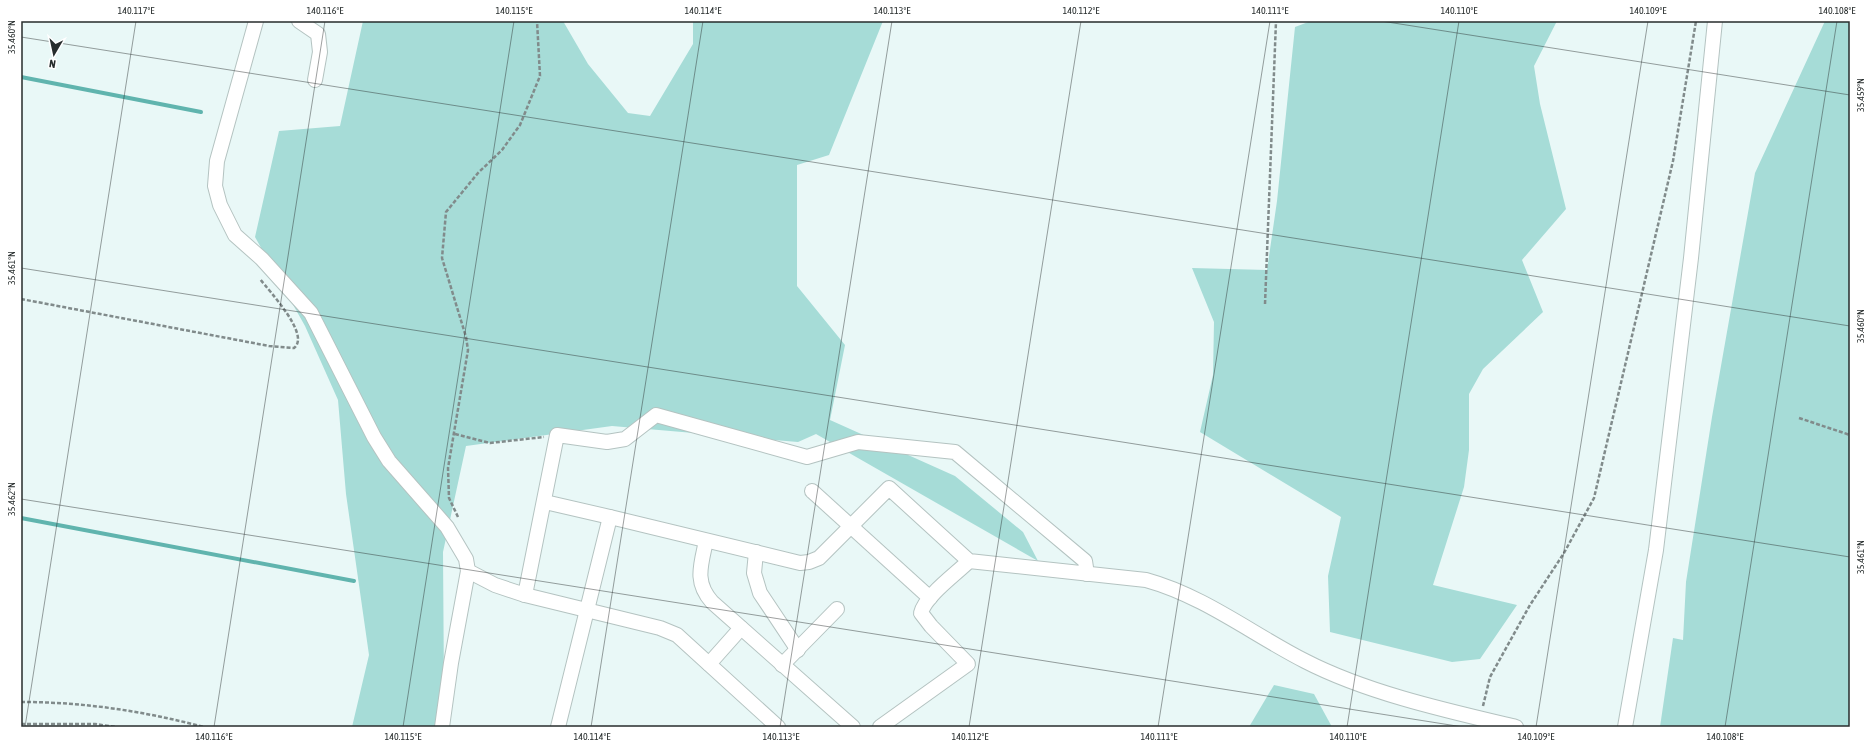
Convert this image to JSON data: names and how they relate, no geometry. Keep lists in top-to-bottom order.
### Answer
{
  "north": "bottom",
  "coordinates": [
    "140.117°E",
    "140.116°E",
    "140.115°E",
    "140.114°E",
    "140.113°E",
    "140.112°E",
    "140.111°E",
    "140.110°E",
    "140.109°E",
    "140.108°E",
    "35.460°N",
    "35.459°N",
    "35.461°N",
    "35.462°N"
  ]
}
